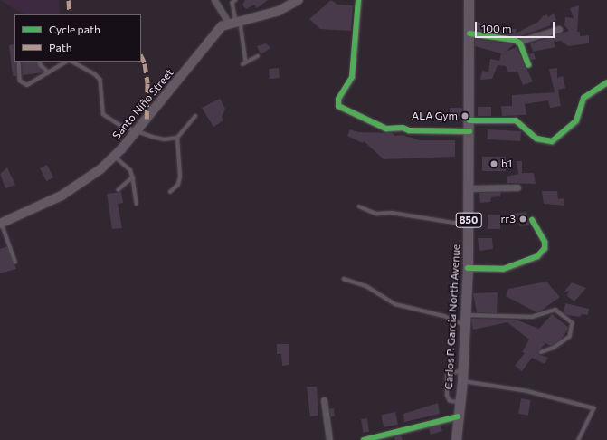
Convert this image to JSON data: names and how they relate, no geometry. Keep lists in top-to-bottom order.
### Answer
{
  "streets": {
    "main road": ["Santo Niño Street", "850", "Carlos P. Garcia North Avenue"]
  },
  "places": ["ALA Gym", "b1", "rr3"],
  "legend": ["Cycle path", "Path"],
  "scale_bar": "100 m"
}
